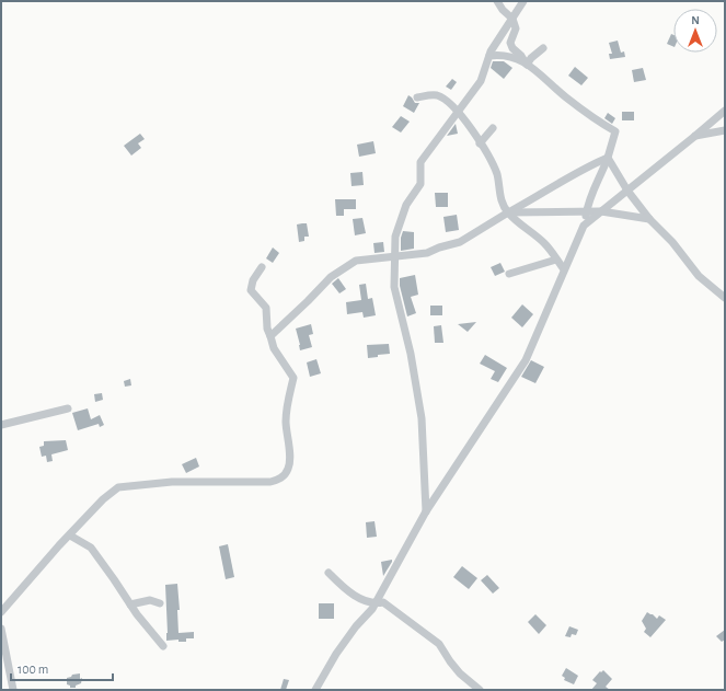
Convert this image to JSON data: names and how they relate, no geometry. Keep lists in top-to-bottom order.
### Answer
{
  "scale_bar": "100 m",
  "north": "top"
}
